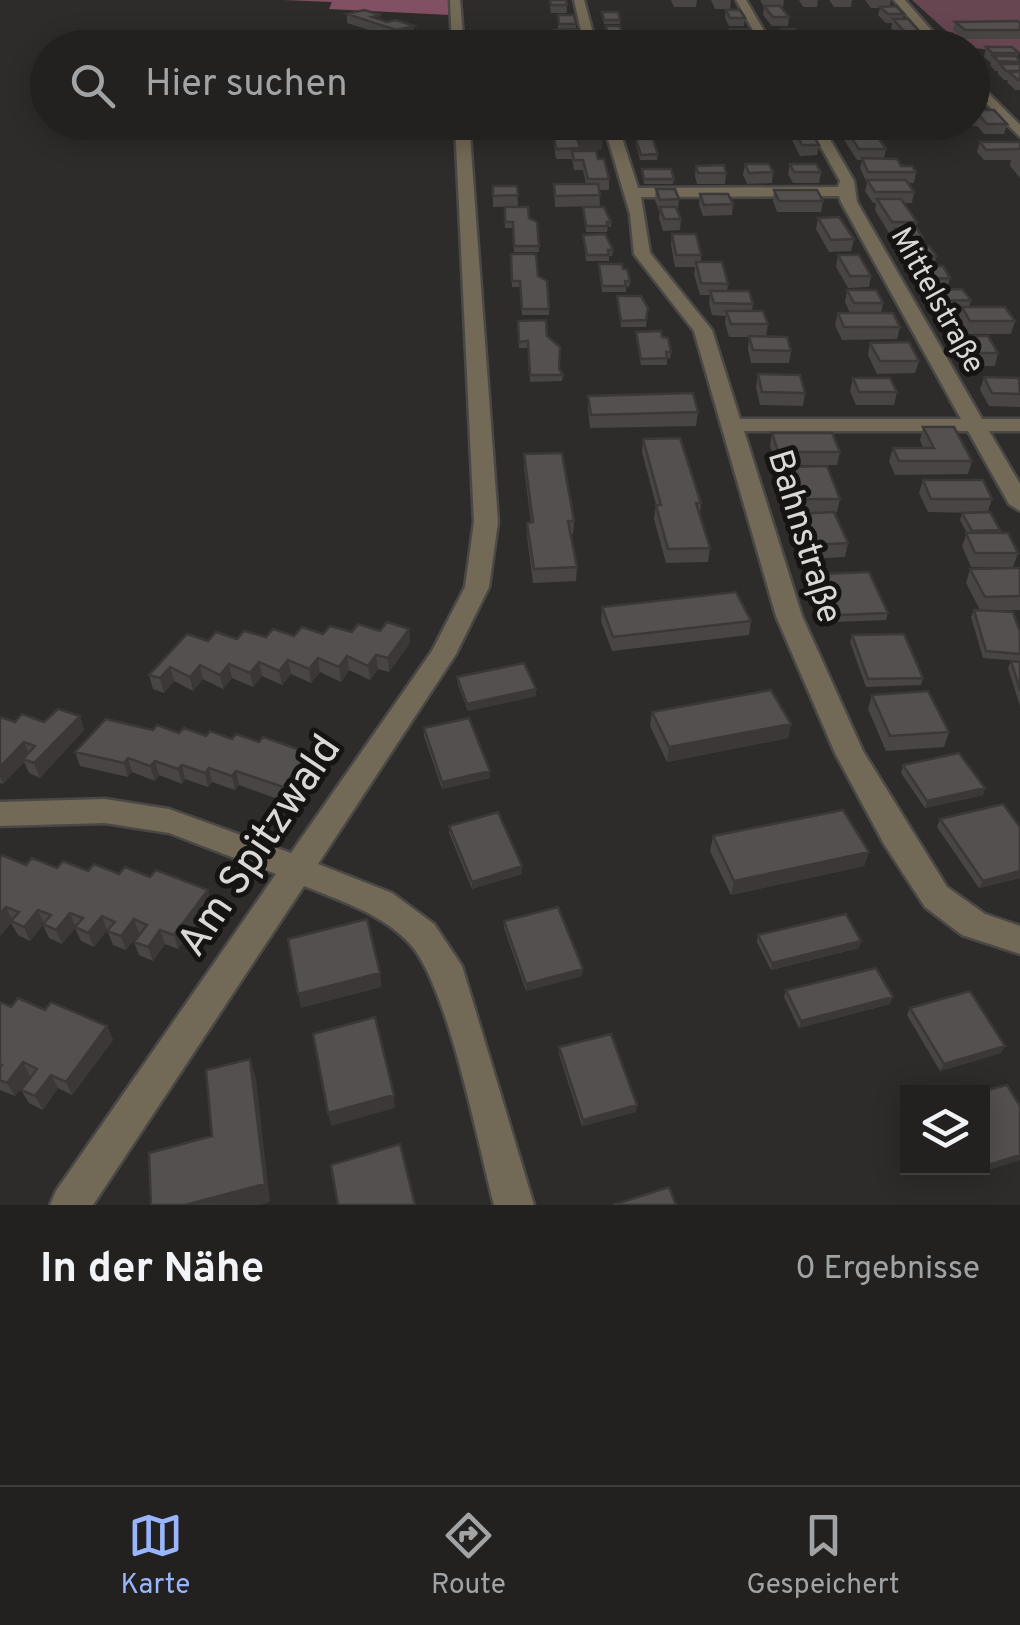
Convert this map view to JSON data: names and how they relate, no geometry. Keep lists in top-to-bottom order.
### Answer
{
  "streets": {
    "street": ["Mittelstraße", "Bahnstraße", "Am Spitzwald"]
  },
  "page": {
    "search": "Hier suchen",
    "heading": ["In der Nähe", "0 Ergebnisse"],
    "nav": ["Karte", "Route", "Gespeichert"]
  }
}
